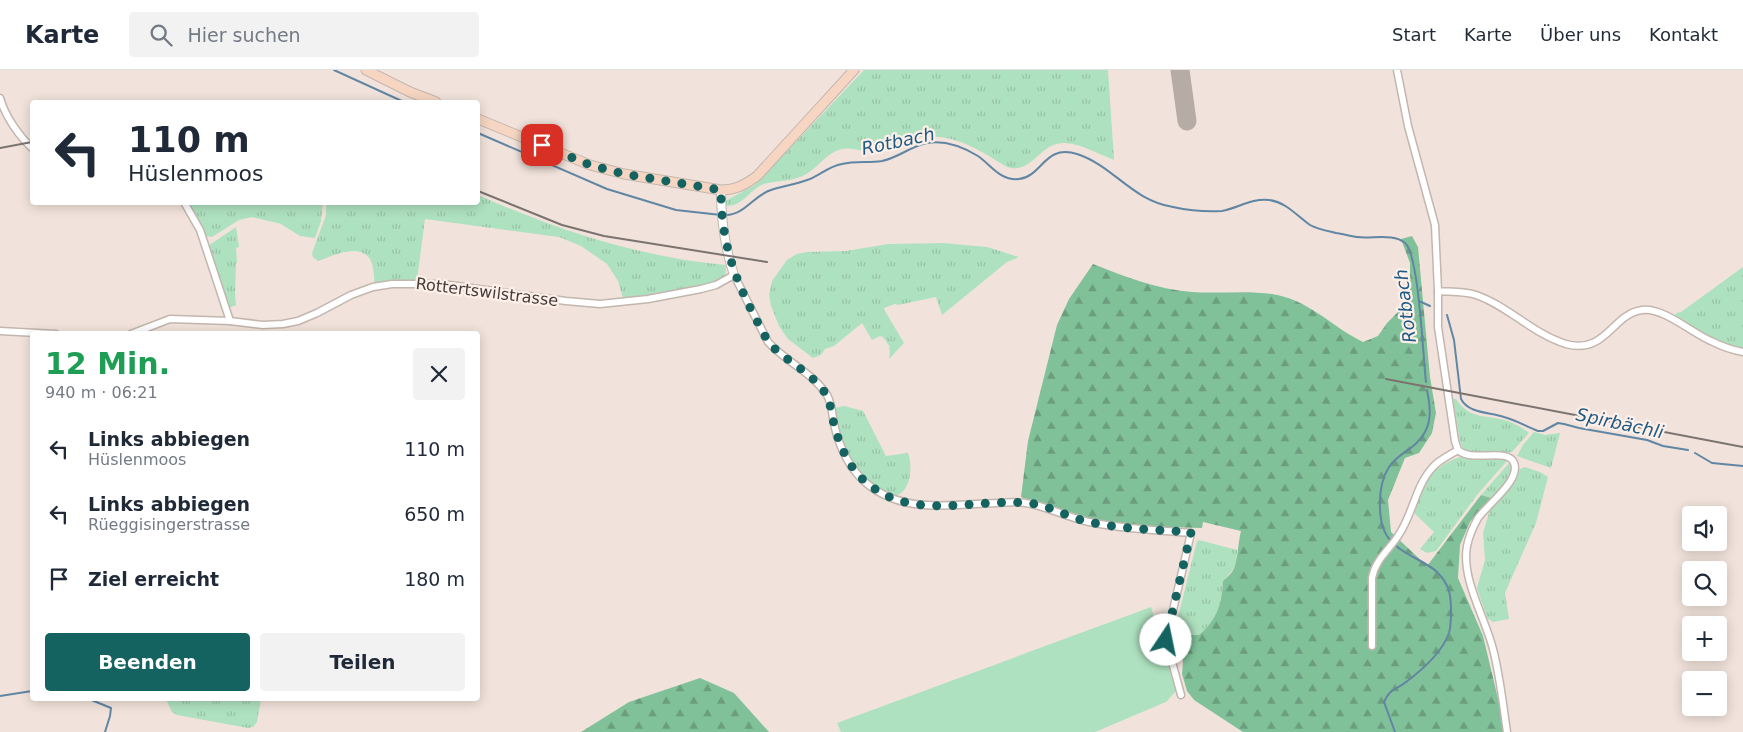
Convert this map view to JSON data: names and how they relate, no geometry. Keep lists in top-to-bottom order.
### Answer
{
  "streets": {
    "street": ["Rottertswilstrasse"]
  },
  "water": ["Rotbach", "Spirbächli"],
  "page": {
    "header": "Karte",
    "search": "Hier suchen",
    "nav": [
      "Start",
      "Karte",
      "Über uns",
      "Kontakt"
    ],
    "turn": ["110 m", "Hüslenmoos"],
    "heading": ["12 Min.", "940 m · 06:21"],
    "list": [
      {
        "name": "Links abbiegen",
        "note": "Hüslenmoos",
        "value": "110 m"
      },
      {
        "name": "Links abbiegen",
        "note": "Rüeggisingerstrasse",
        "value": "650 m"
      },
      {
        "name": "Ziel erreicht",
        "value": "180 m"
      }
    ],
    "map_buttons": ["+", "−"],
    "buttons": ["Beenden", "Teilen"]
  }
}
